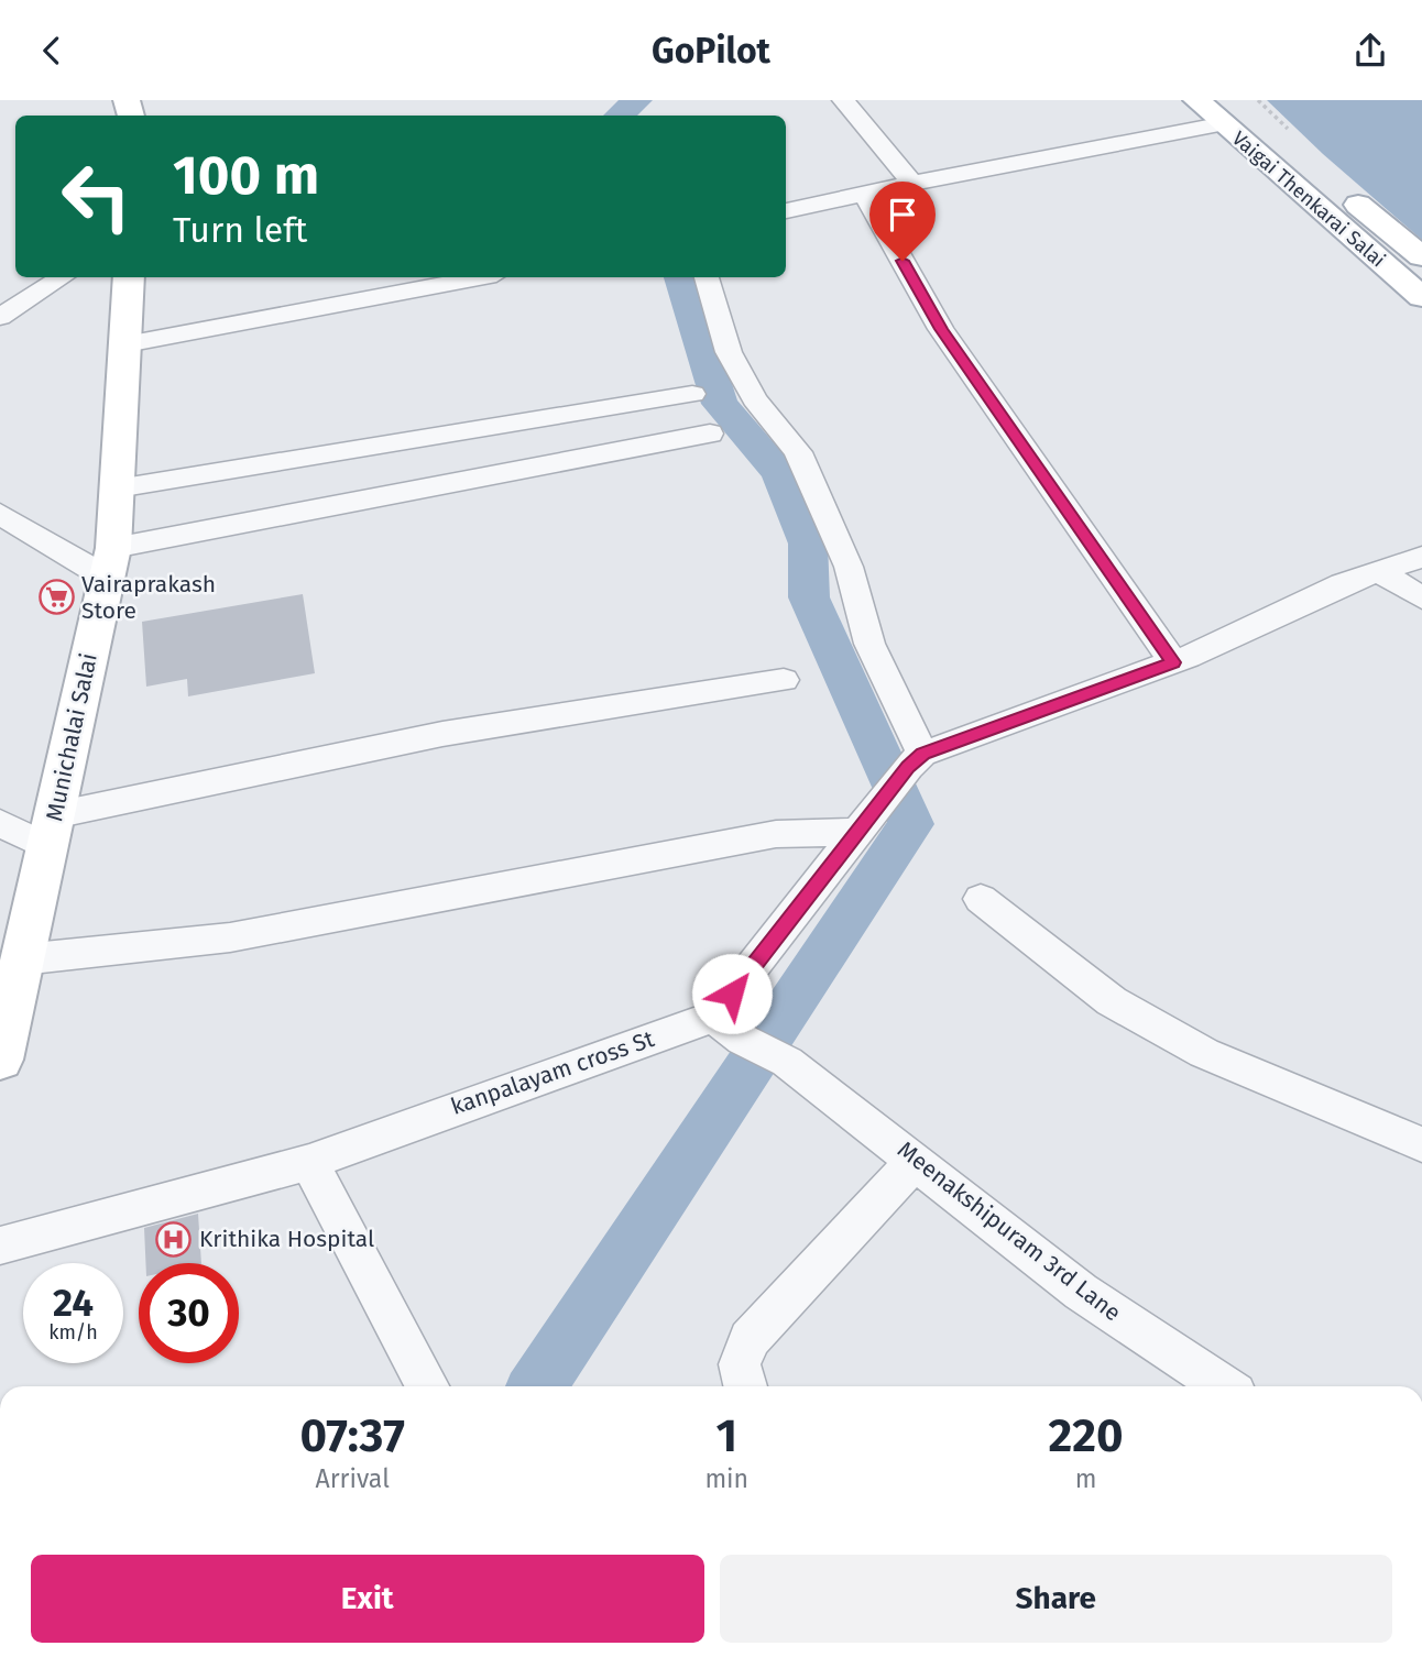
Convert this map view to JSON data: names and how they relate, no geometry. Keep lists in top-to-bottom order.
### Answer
{
  "streets": {
    "main road": ["Vaigai Thenkarai Salai", "Munichalai Salai"],
    "street": ["kanpalayam cross St", "Meenakshipuram 3rd Lane"]
  },
  "crossings": [
    ["kanpalayam cross St", "Meenakshipuram 3rd Lane"]
  ],
  "places": {
    "supermarket": ["Vairaprakash Store"],
    "hospital": ["Krithika Hospital"]
  },
  "page": {
    "header": "GoPilot",
    "turn": ["100 m", "Turn left"],
    "speed": "24 km/h",
    "limit": "30",
    "eta": [
      "07:37",
      "Arrival",
      "1",
      "min",
      "220",
      "m"
    ],
    "buttons": ["Exit", "Share"]
  }
}
